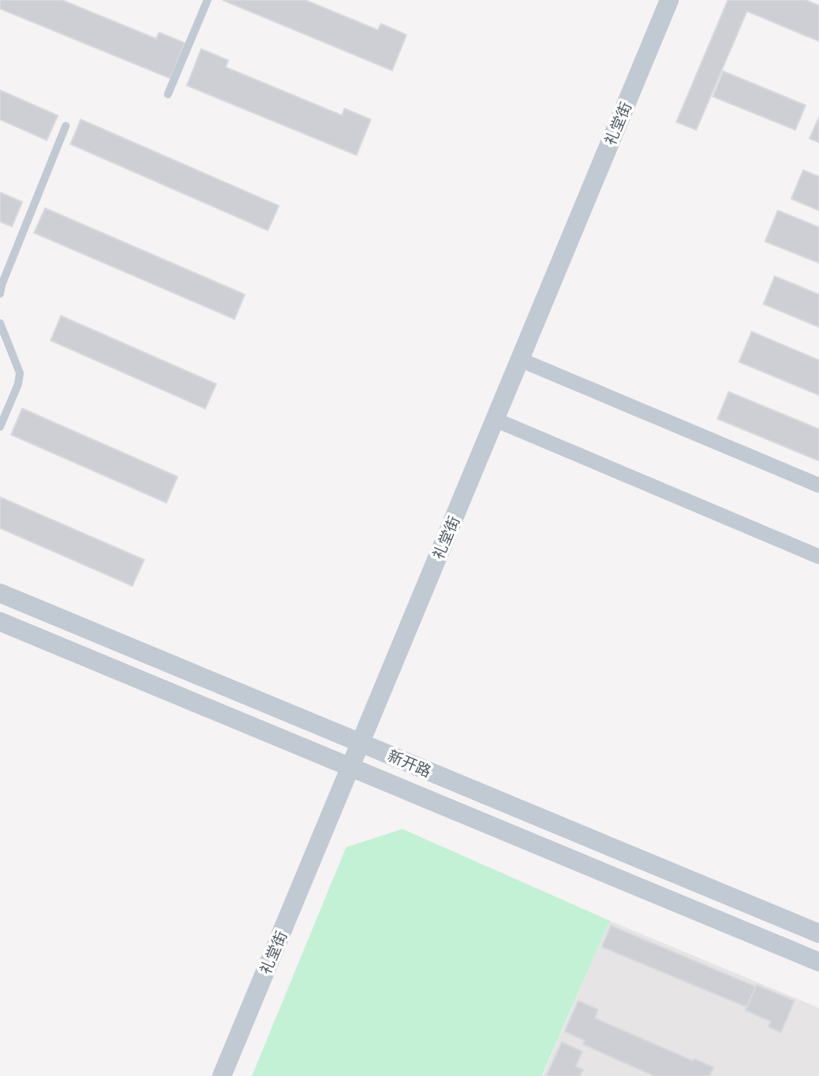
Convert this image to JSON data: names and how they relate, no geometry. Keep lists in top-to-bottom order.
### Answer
{
  "streets": {
    "street": ["礼堂街", "新开路"]
  },
  "crossings": [
    ["礼堂街", "新开路"]
  ]
}
